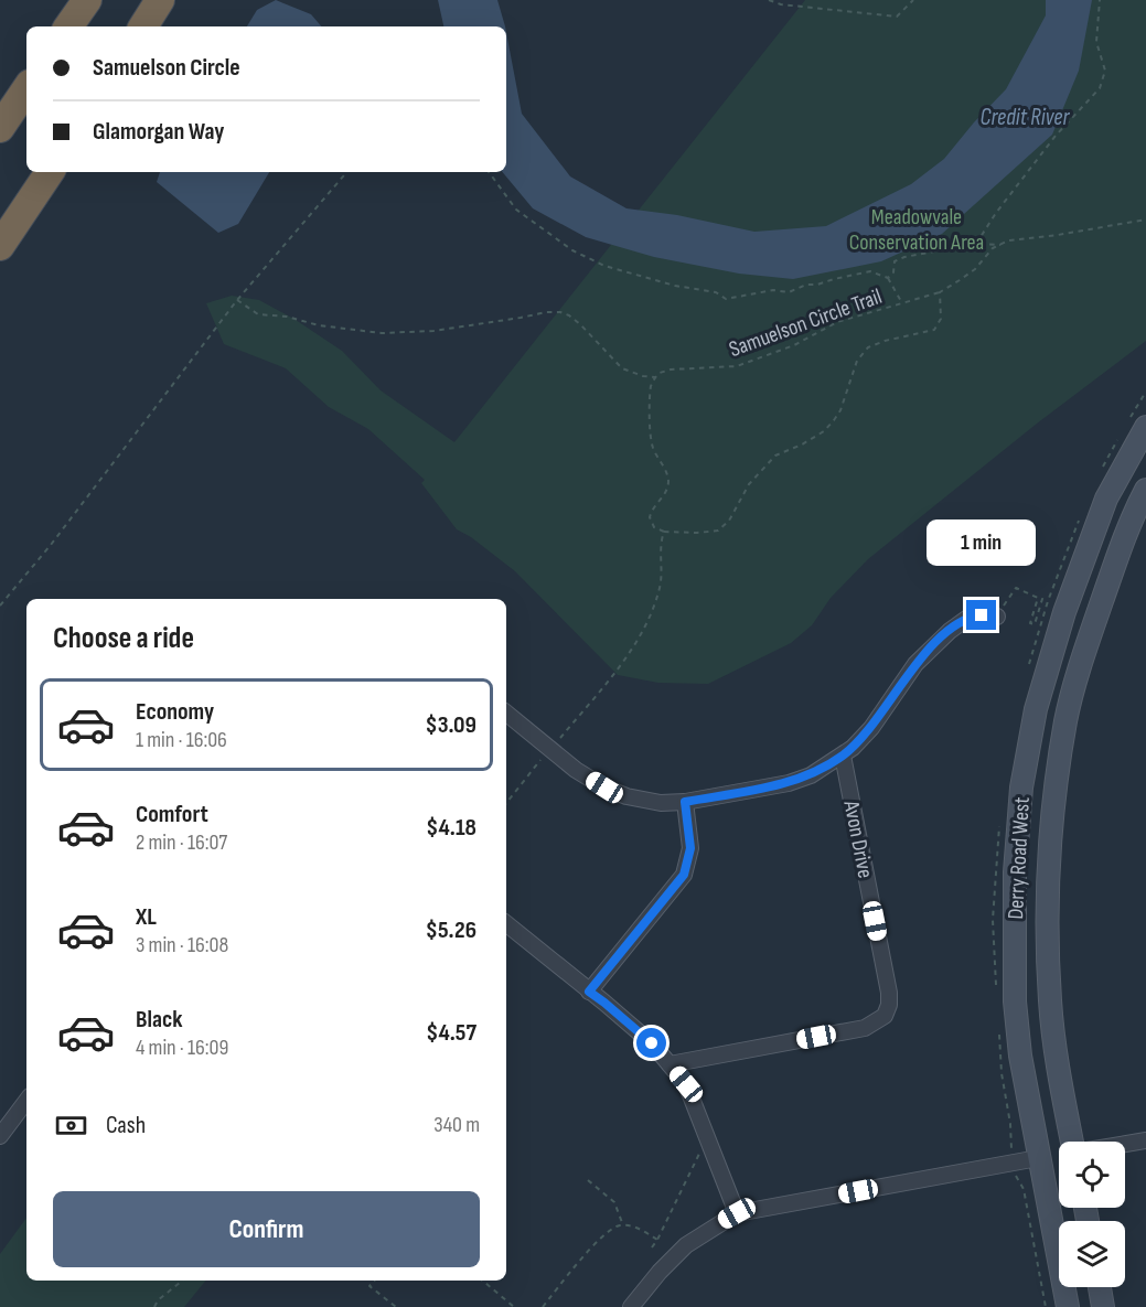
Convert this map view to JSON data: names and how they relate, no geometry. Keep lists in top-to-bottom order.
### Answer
{
  "streets": {
    "main road": ["Derry Road West"],
    "street": ["Avon Drive"],
    "path": ["Samuelson Circle Trail"]
  },
  "water": ["Credit River"],
  "parks": ["Meadowvale Conservation Area"],
  "page": {
    "banner": ["Samuelson Circle", "Glamorgan Way"],
    "bubble": "1 min",
    "heading": "Choose a ride",
    "list": [
      {
        "name": "Economy",
        "note": "1 min · 16:06",
        "value": "$3.09"
      },
      {
        "name": "Comfort",
        "note": "2 min · 16:07",
        "value": "$4.18"
      },
      {
        "name": "XL",
        "note": "3 min · 16:08",
        "value": "$5.26"
      },
      {
        "name": "Black",
        "note": "4 min · 16:09",
        "value": "$4.57"
      }
    ],
    "pay": ["Cash", "340 m"],
    "buttons": "Confirm"
  }
}
